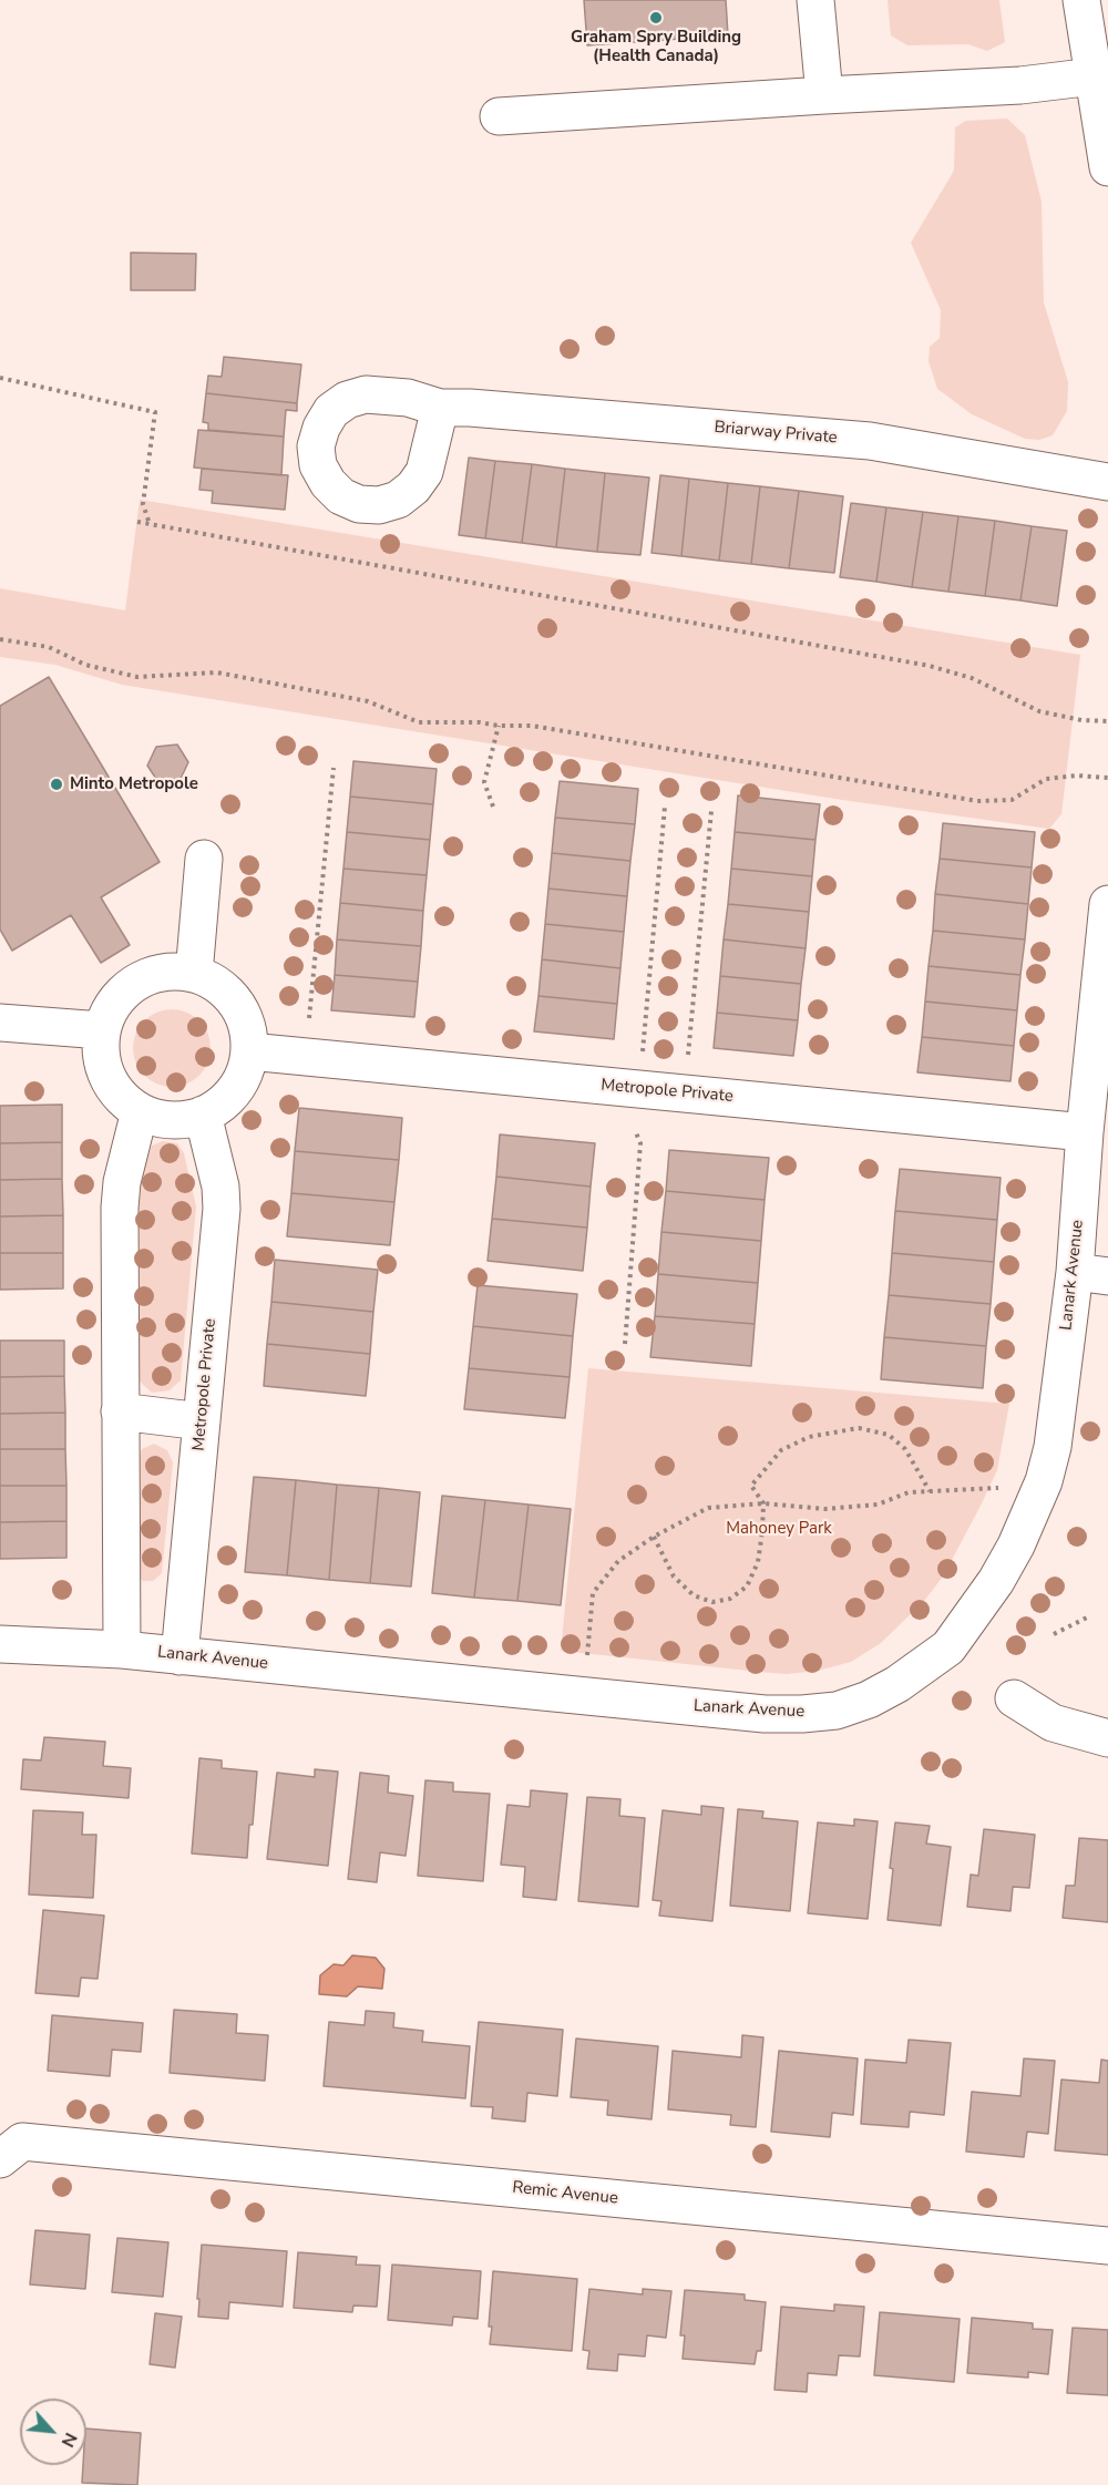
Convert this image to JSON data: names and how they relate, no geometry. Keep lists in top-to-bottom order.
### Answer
{
  "streets": {
    "street": [
      "Briarway Private",
      "Metropole Private",
      "Lanark Avenue",
      "Remic Avenue"
    ]
  },
  "crossings": [
    ["Metropole Private", "Lanark Avenue"]
  ],
  "parks": ["Mahoney Park"],
  "places": ["Graham Spry Building (Health Canada)", "Minto Metropole"],
  "north": "bottom right"
}
